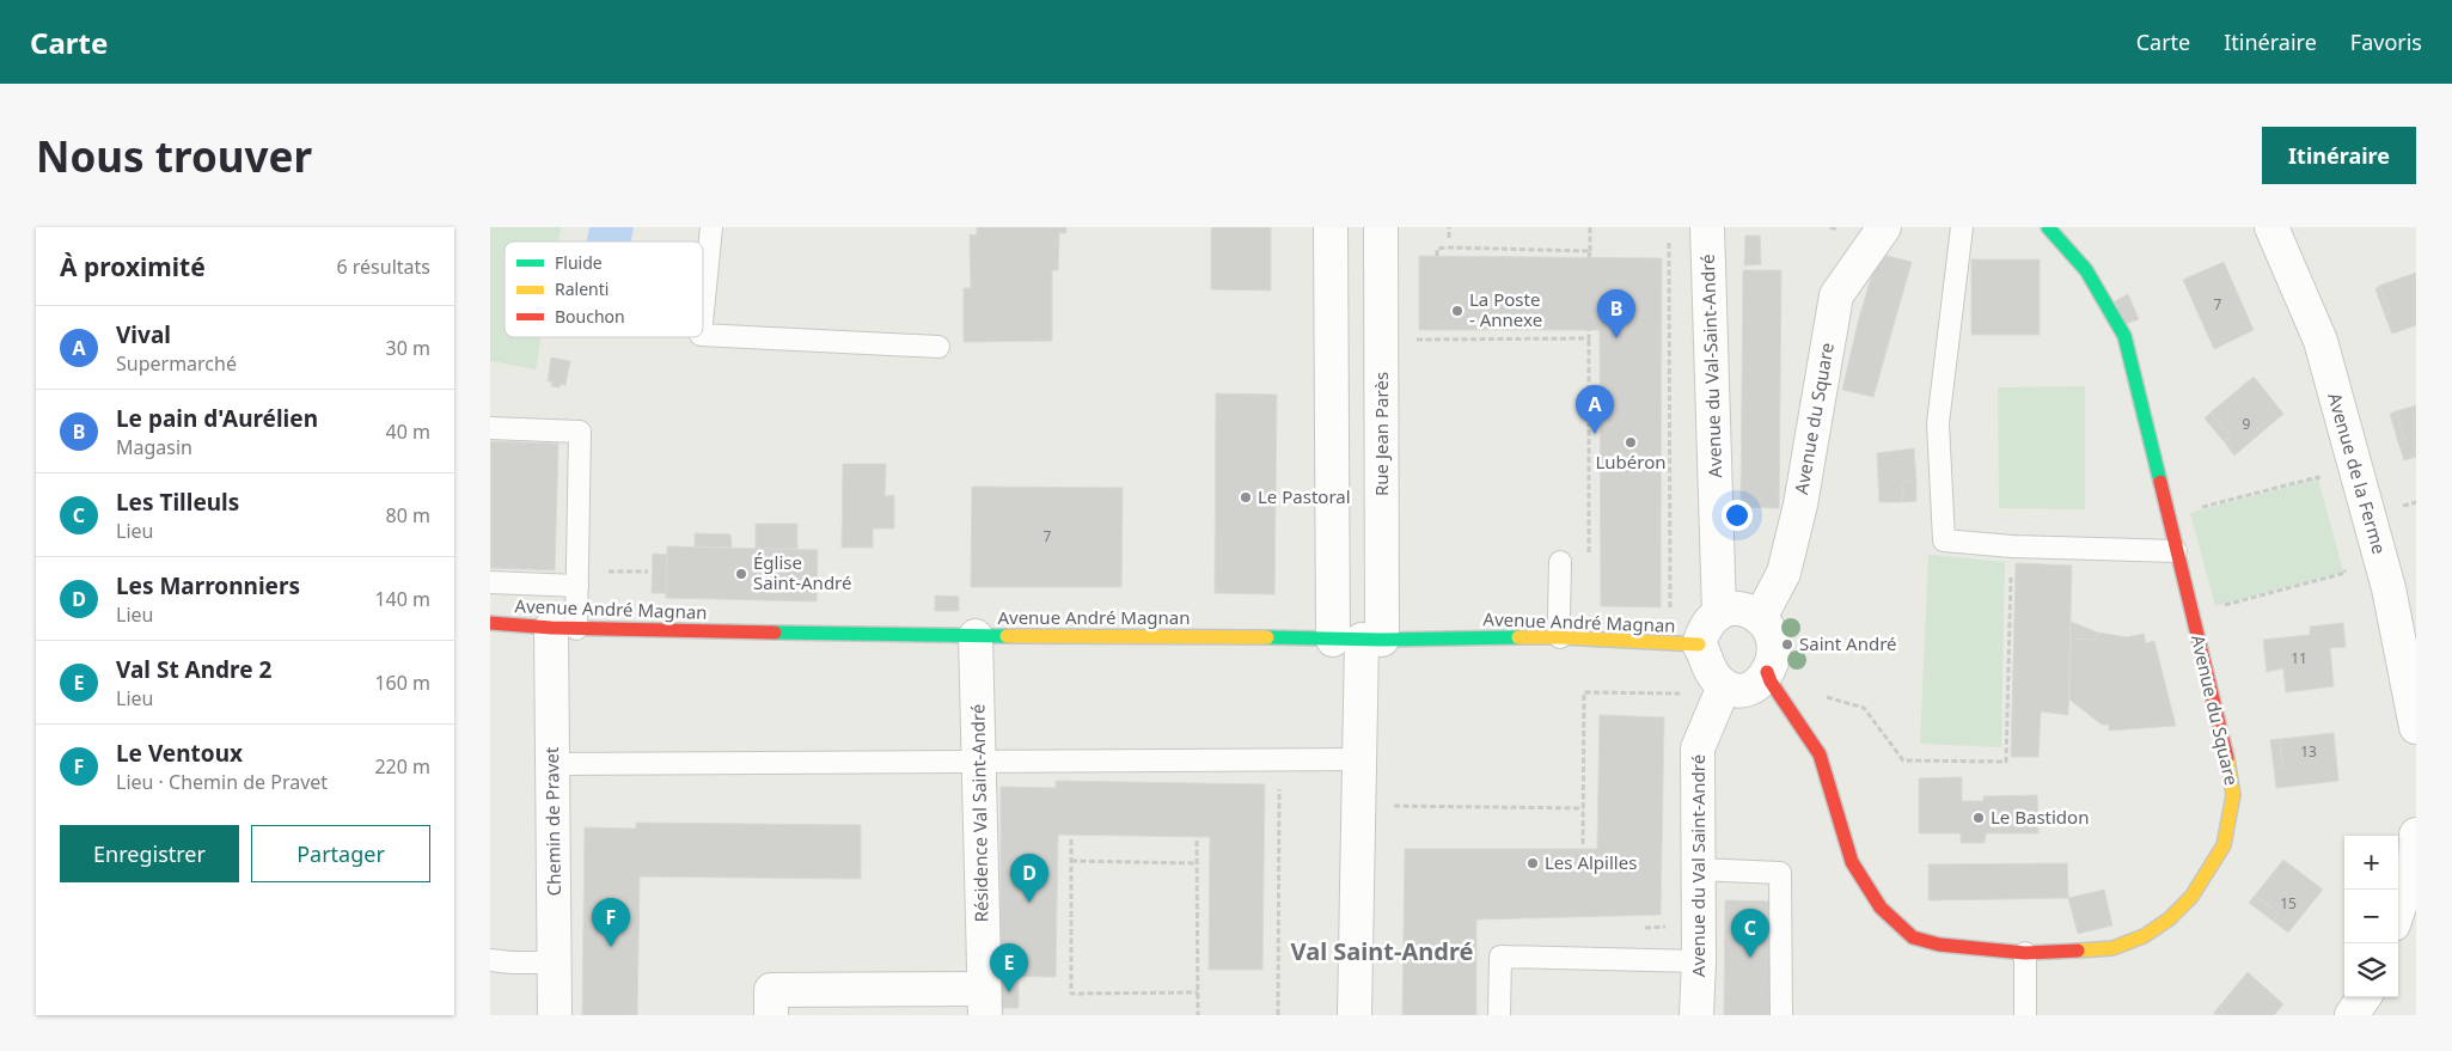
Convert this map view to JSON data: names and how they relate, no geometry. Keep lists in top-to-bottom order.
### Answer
{
  "streets": {
    "street": [
      "Avenue du Val-Saint-André",
      "Avenue du Square",
      "Rue Jean Parès",
      "Avenue de la Ferme",
      "Avenue André Magnan",
      "Résidence Val Saint-André",
      "Chemin de Pravet",
      "Avenue du Val Saint-André"
    ]
  },
  "crossings": [
    ["Avenue du Val-Saint-André", "Avenue du Square"],
    ["Avenue du Val-Saint-André", "Avenue André Magnan"],
    ["Avenue du Val-Saint-André", "Avenue du Val Saint-André"],
    ["Avenue du Square", "Avenue André Magnan"],
    ["Avenue du Square", "Avenue du Val Saint-André"],
    ["Rue Jean Parès", "Avenue André Magnan"],
    ["Avenue André Magnan", "Résidence Val Saint-André"],
    ["Avenue André Magnan", "Chemin de Pravet"],
    ["Avenue André Magnan", "Avenue du Val Saint-André"]
  ],
  "districts": ["Val Saint-André"],
  "places": [
    "La Poste - Annexe",
    "Lubéron",
    "Le Pastoral",
    "Église Saint-André",
    "Saint André",
    "Le Bastidon",
    "Les Alpilles"
  ],
  "house_numbers": [
    "7",
    "9",
    "7",
    "11",
    "13",
    "15"
  ],
  "legend": ["Fluide", "Ralenti", "Bouchon"],
  "page": {
    "header": "Carte",
    "nav": ["Carte", "Itinéraire", "Favoris"],
    "buttons": [
      "Itinéraire",
      ["Enregistrer", "Partager"]
    ],
    "title": "Nous trouver",
    "heading": ["À proximité", "6 résultats"],
    "pins": [
      "B",
      "A",
      "D",
      "F",
      "C",
      "E"
    ],
    "list": [
      {
        "mark": "A",
        "name": "Vival",
        "note": "Supermarché",
        "value": "30 m"
      },
      {
        "mark": "B",
        "name": "Le pain d'Aurélien",
        "note": "Magasin",
        "value": "40 m"
      },
      {
        "mark": "C",
        "name": "Les Tilleuls",
        "note": "Lieu",
        "value": "80 m"
      },
      {
        "mark": "D",
        "name": "Les Marronniers",
        "note": "Lieu",
        "value": "140 m"
      },
      {
        "mark": "E",
        "name": "Val St Andre 2",
        "note": "Lieu",
        "value": "160 m"
      },
      {
        "mark": "F",
        "name": "Le Ventoux",
        "note": "Lieu · Chemin de Pravet",
        "value": "220 m"
      }
    ],
    "map_buttons": ["+", "−"]
  }
}
